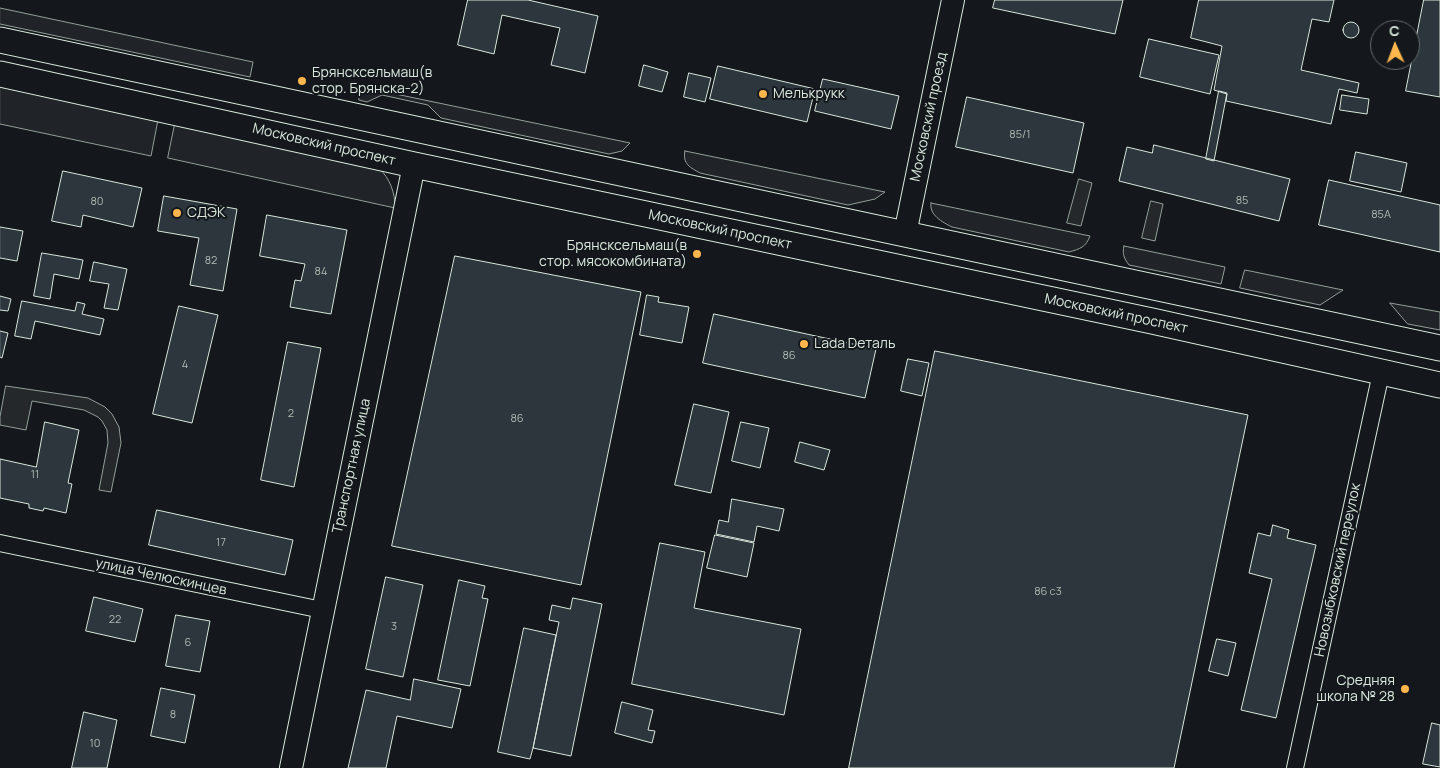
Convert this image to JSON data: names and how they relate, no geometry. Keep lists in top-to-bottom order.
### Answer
{
  "streets": {
    "main road": ["Московский проспект"],
    "street": [
      "Московский проезд",
      "Транспортная улица",
      "Новозыбковский переулок",
      "улица Челюскинцев"
    ]
  },
  "crossings": [
    ["Московский проспект", "Транспортная улица"],
    ["Московский проспект", "Новозыбковский переулок"],
    ["Транспортная улица", "улица Челюскинцев"]
  ],
  "places": [
    "Брянсксельмаш(в стор. Брянска-2)",
    "Мелькрукк",
    "СДЭК",
    "Брянсксельмаш(в стор. мясокомбината)",
    "Lada Dеталь",
    "Средняя школа № 28"
  ],
  "house_numbers": [
    "85/1",
    "85",
    "80",
    "85А",
    "82",
    "84",
    "86",
    "4",
    "2",
    "86",
    "11",
    "17",
    "86 с3",
    "22",
    "3",
    "6",
    "8",
    "10"
  ],
  "north": "top"
}
